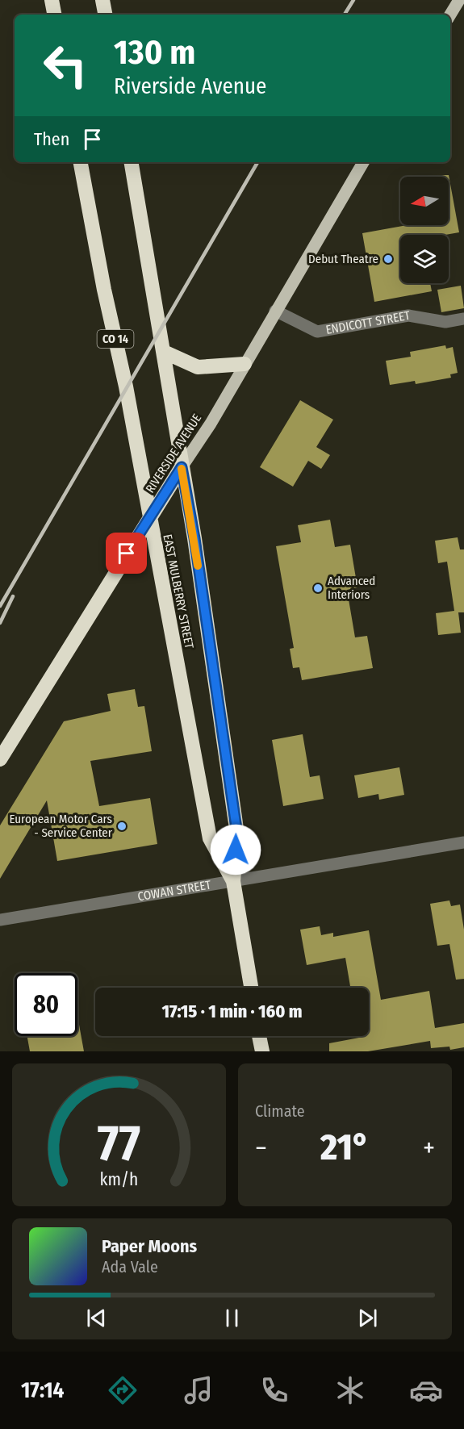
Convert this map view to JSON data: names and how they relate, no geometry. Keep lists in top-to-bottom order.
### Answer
{
  "streets": {
    "highway": ["CO 14", "RIVERSIDE AVENUE", "EAST MULBERRY STREET"],
    "street": ["ENDICOTT STREET", "COWAN STREET"]
  },
  "crossings": [
    ["ENDICOTT STREET", "RIVERSIDE AVENUE"],
    ["RIVERSIDE AVENUE", "EAST MULBERRY STREET"],
    ["EAST MULBERRY STREET", "COWAN STREET"]
  ],
  "places": ["Debut Theatre", "Advanced Interiors", "European Motor Cars - Service Center"],
  "north": "left",
  "page": {
    "turn": ["130 m", "Riverside Avenue"],
    "then": "Then",
    "limit": "80",
    "trip": "17:15 · 1 min · 160 m",
    "tile": "Climate",
    "heat": ["−", "21°", "+"],
    "song": ["Paper Moons", "Ada Vale"],
    "tabs": "17:14",
    "gauge": ["77", "km/h"]
  }
}
